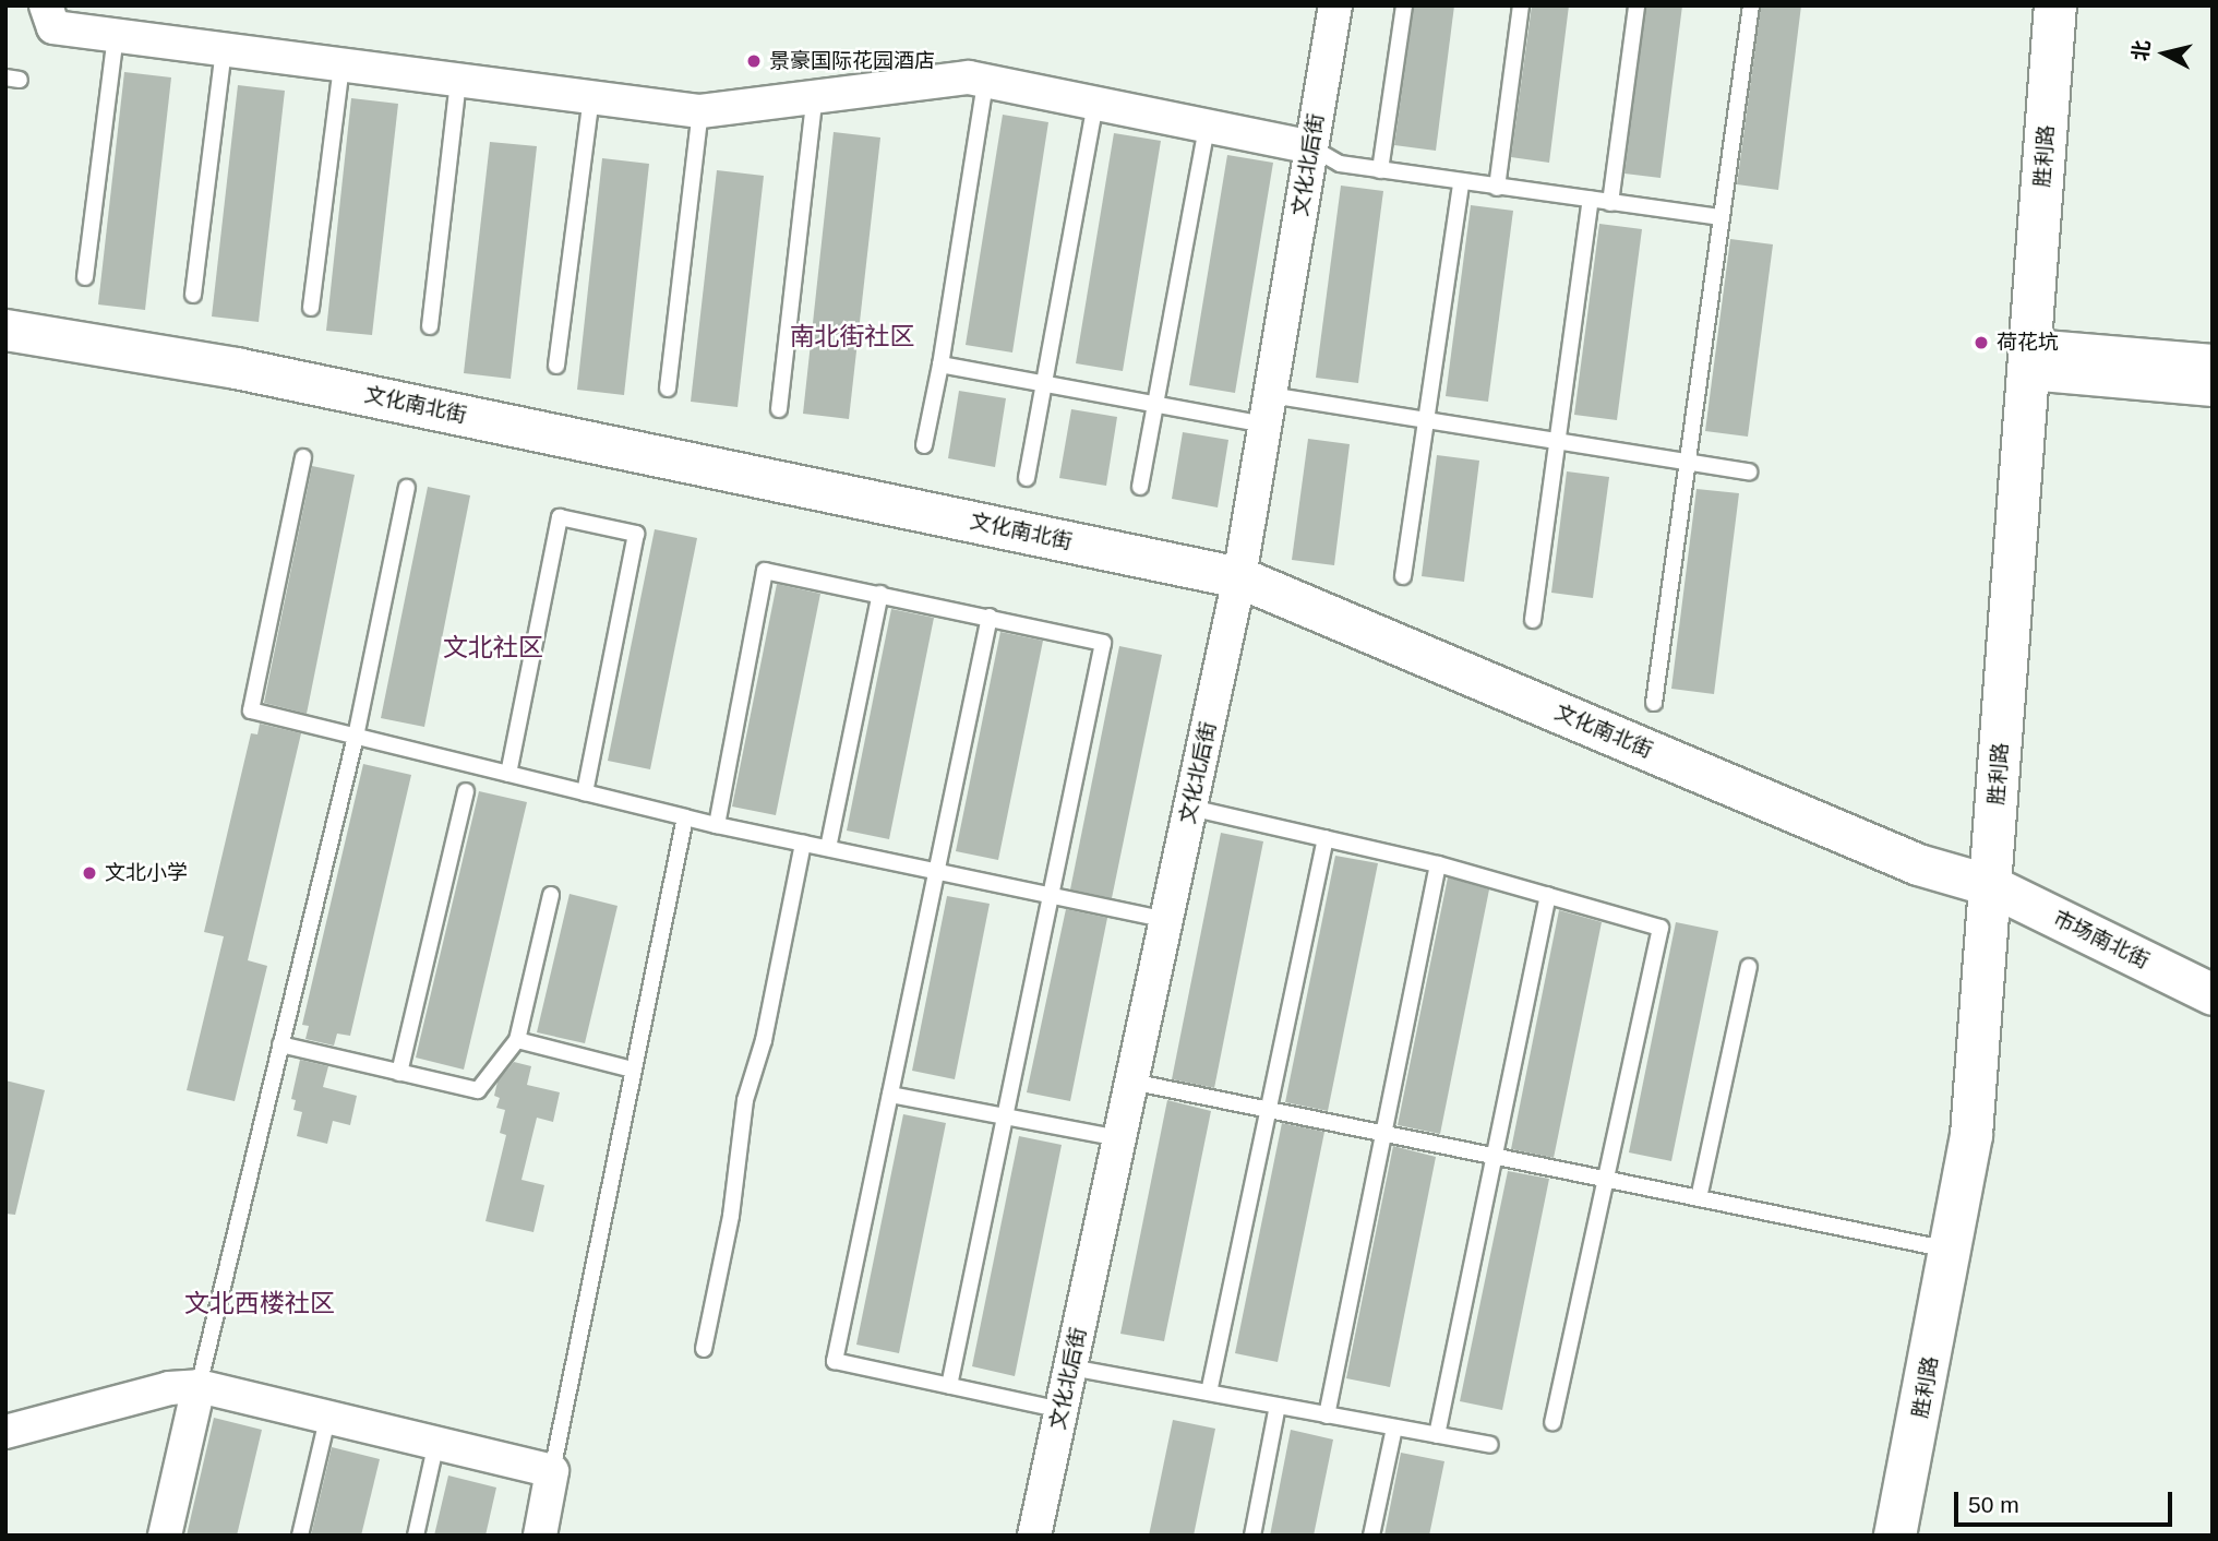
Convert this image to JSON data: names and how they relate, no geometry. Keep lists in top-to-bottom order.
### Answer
{
  "streets": {
    "main road": ["胜利路"],
    "street": ["文化北后街", "文化南北街", "市场南北街"]
  },
  "crossings": [
    ["胜利路", "文化南北街"],
    ["胜利路", "市场南北街"],
    ["文化北后街", "文化南北街"],
    ["文化南北街", "市场南北街"]
  ],
  "districts": ["南北街社区", "文北社区", "文北西楼社区"],
  "places": ["景豪国际花园酒店", "荷花坑", "文北小学"],
  "scale_bar": "50 m",
  "north": "left"
}
